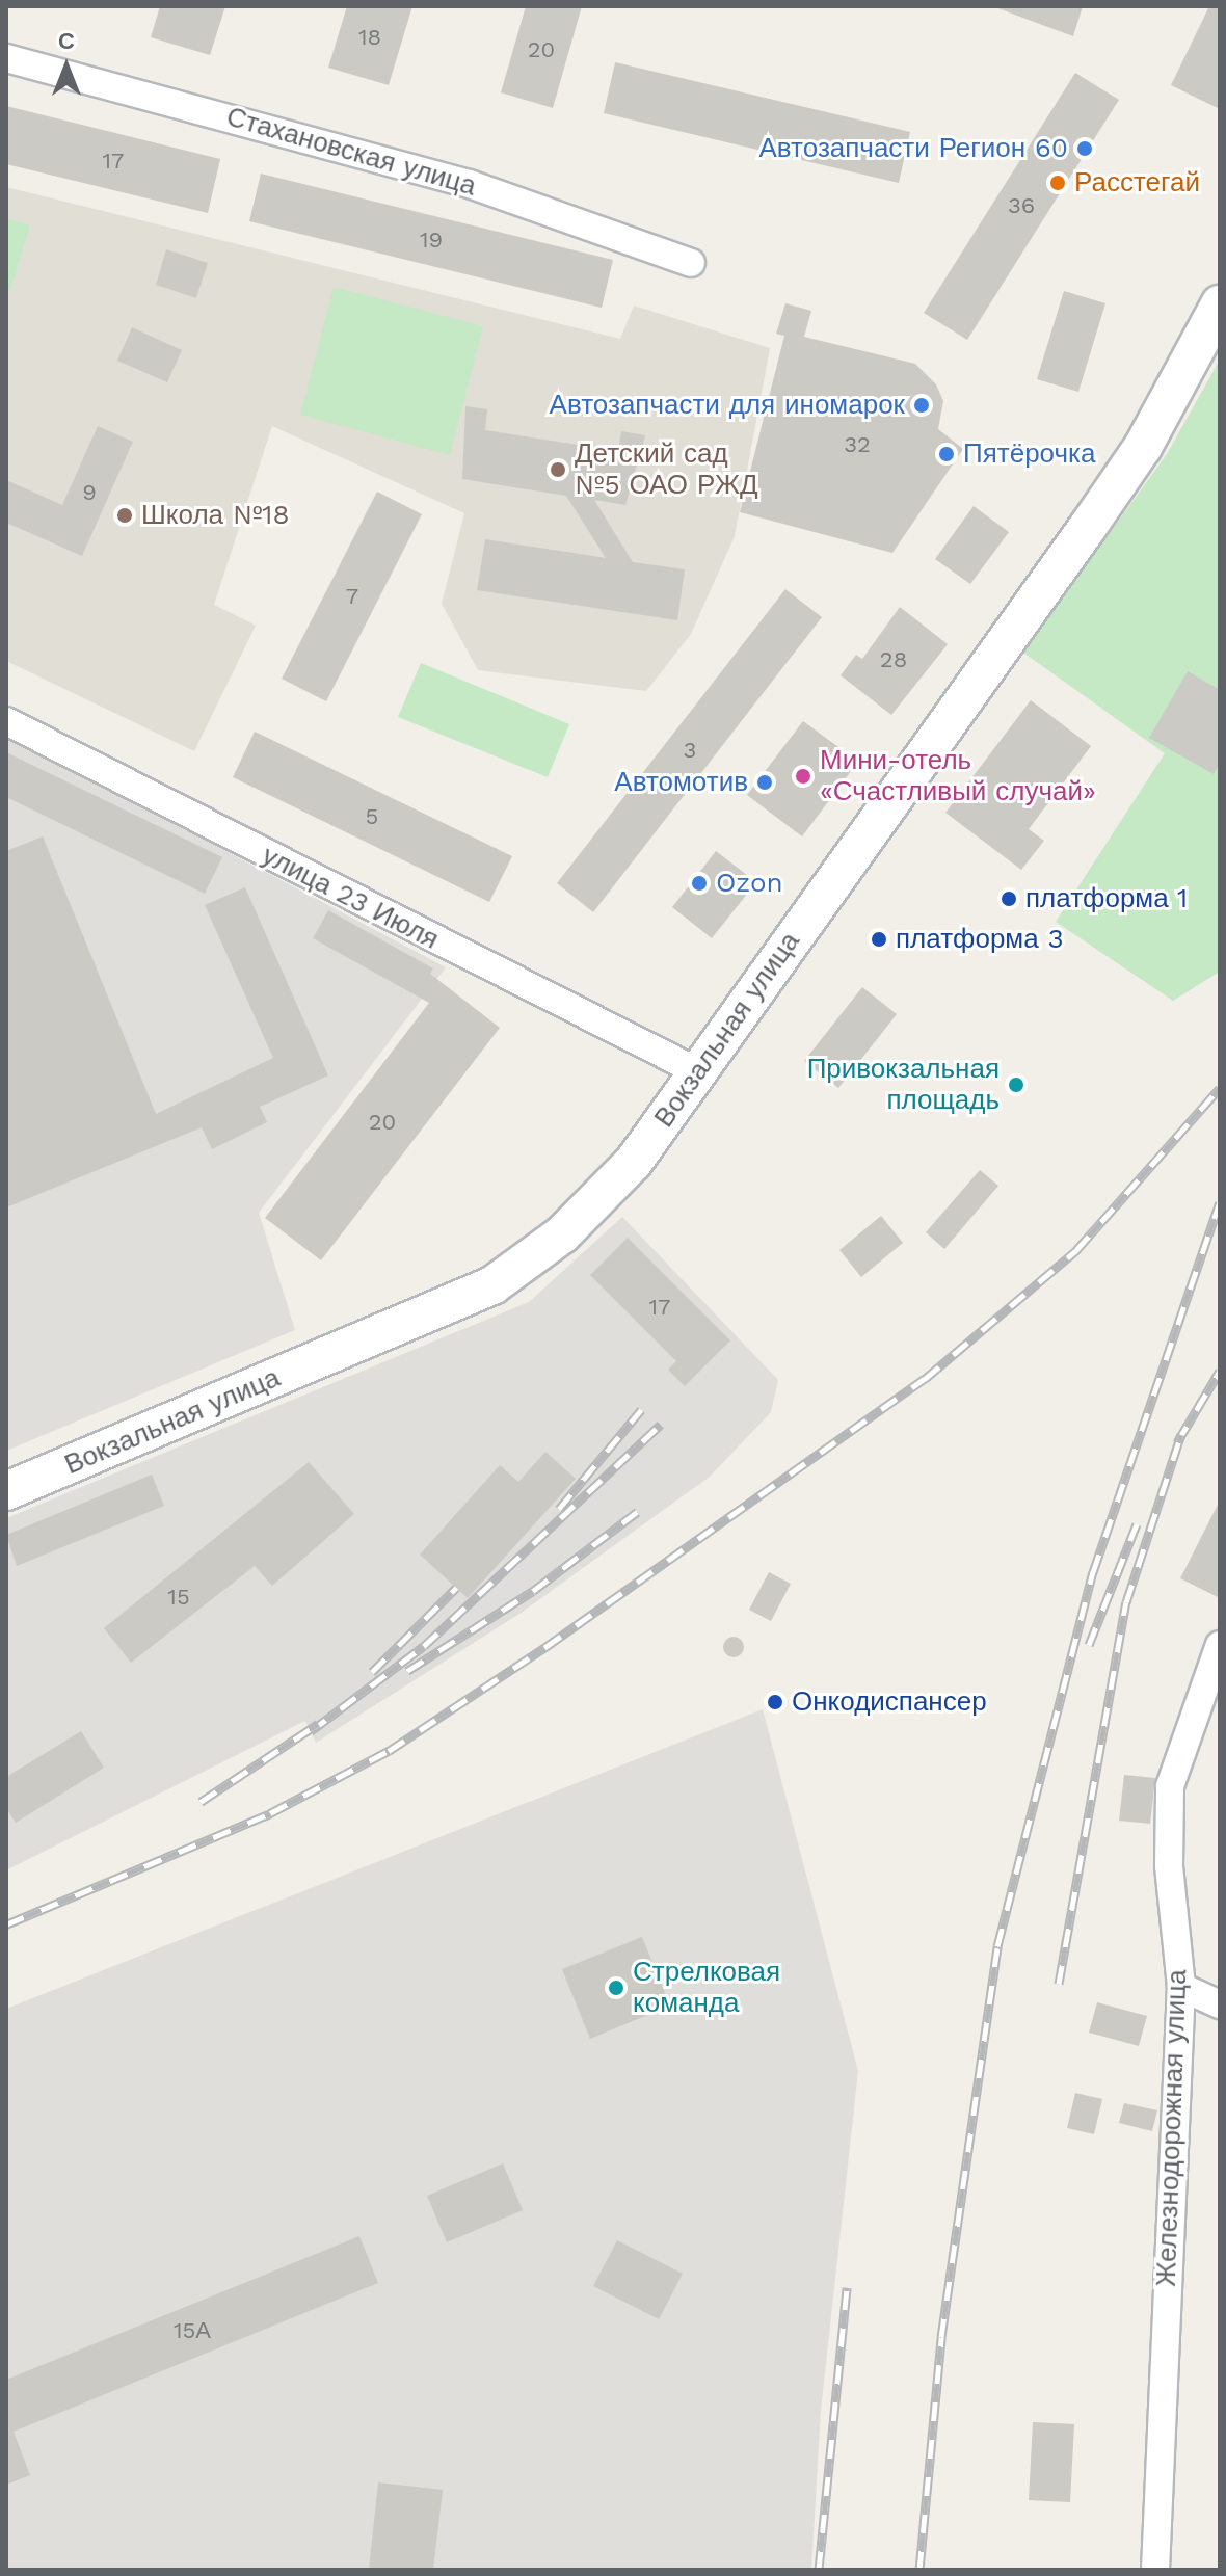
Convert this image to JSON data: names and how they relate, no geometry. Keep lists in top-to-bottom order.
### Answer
{
  "streets": {
    "main road": ["Вокзальная улица"],
    "street": ["Стахановская улица", "улица 23 Июля", "Железнодорожная улица"]
  },
  "crossings": [
    ["улица 23 Июля", "Вокзальная улица"]
  ],
  "places": [
    "Автозапчасти Регион 60",
    "Расстегай",
    "Автозапчасти для иномарок",
    "Пятёрочка",
    "Детский сад №5 ОАО РЖД",
    "Школа №18",
    "Мини-отель «Счастливый случай»",
    "Автомотив",
    "Ozon",
    "платформа 1",
    "платформа 3",
    "Привокзальная площадь",
    "Онкодиспансер",
    "Стрелковая команда"
  ],
  "house_numbers": [
    "18",
    "20",
    "17",
    "36",
    "19",
    "32",
    "9",
    "7",
    "28",
    "3",
    "5",
    "20",
    "17",
    "15",
    "15А"
  ],
  "north": "top"
}
